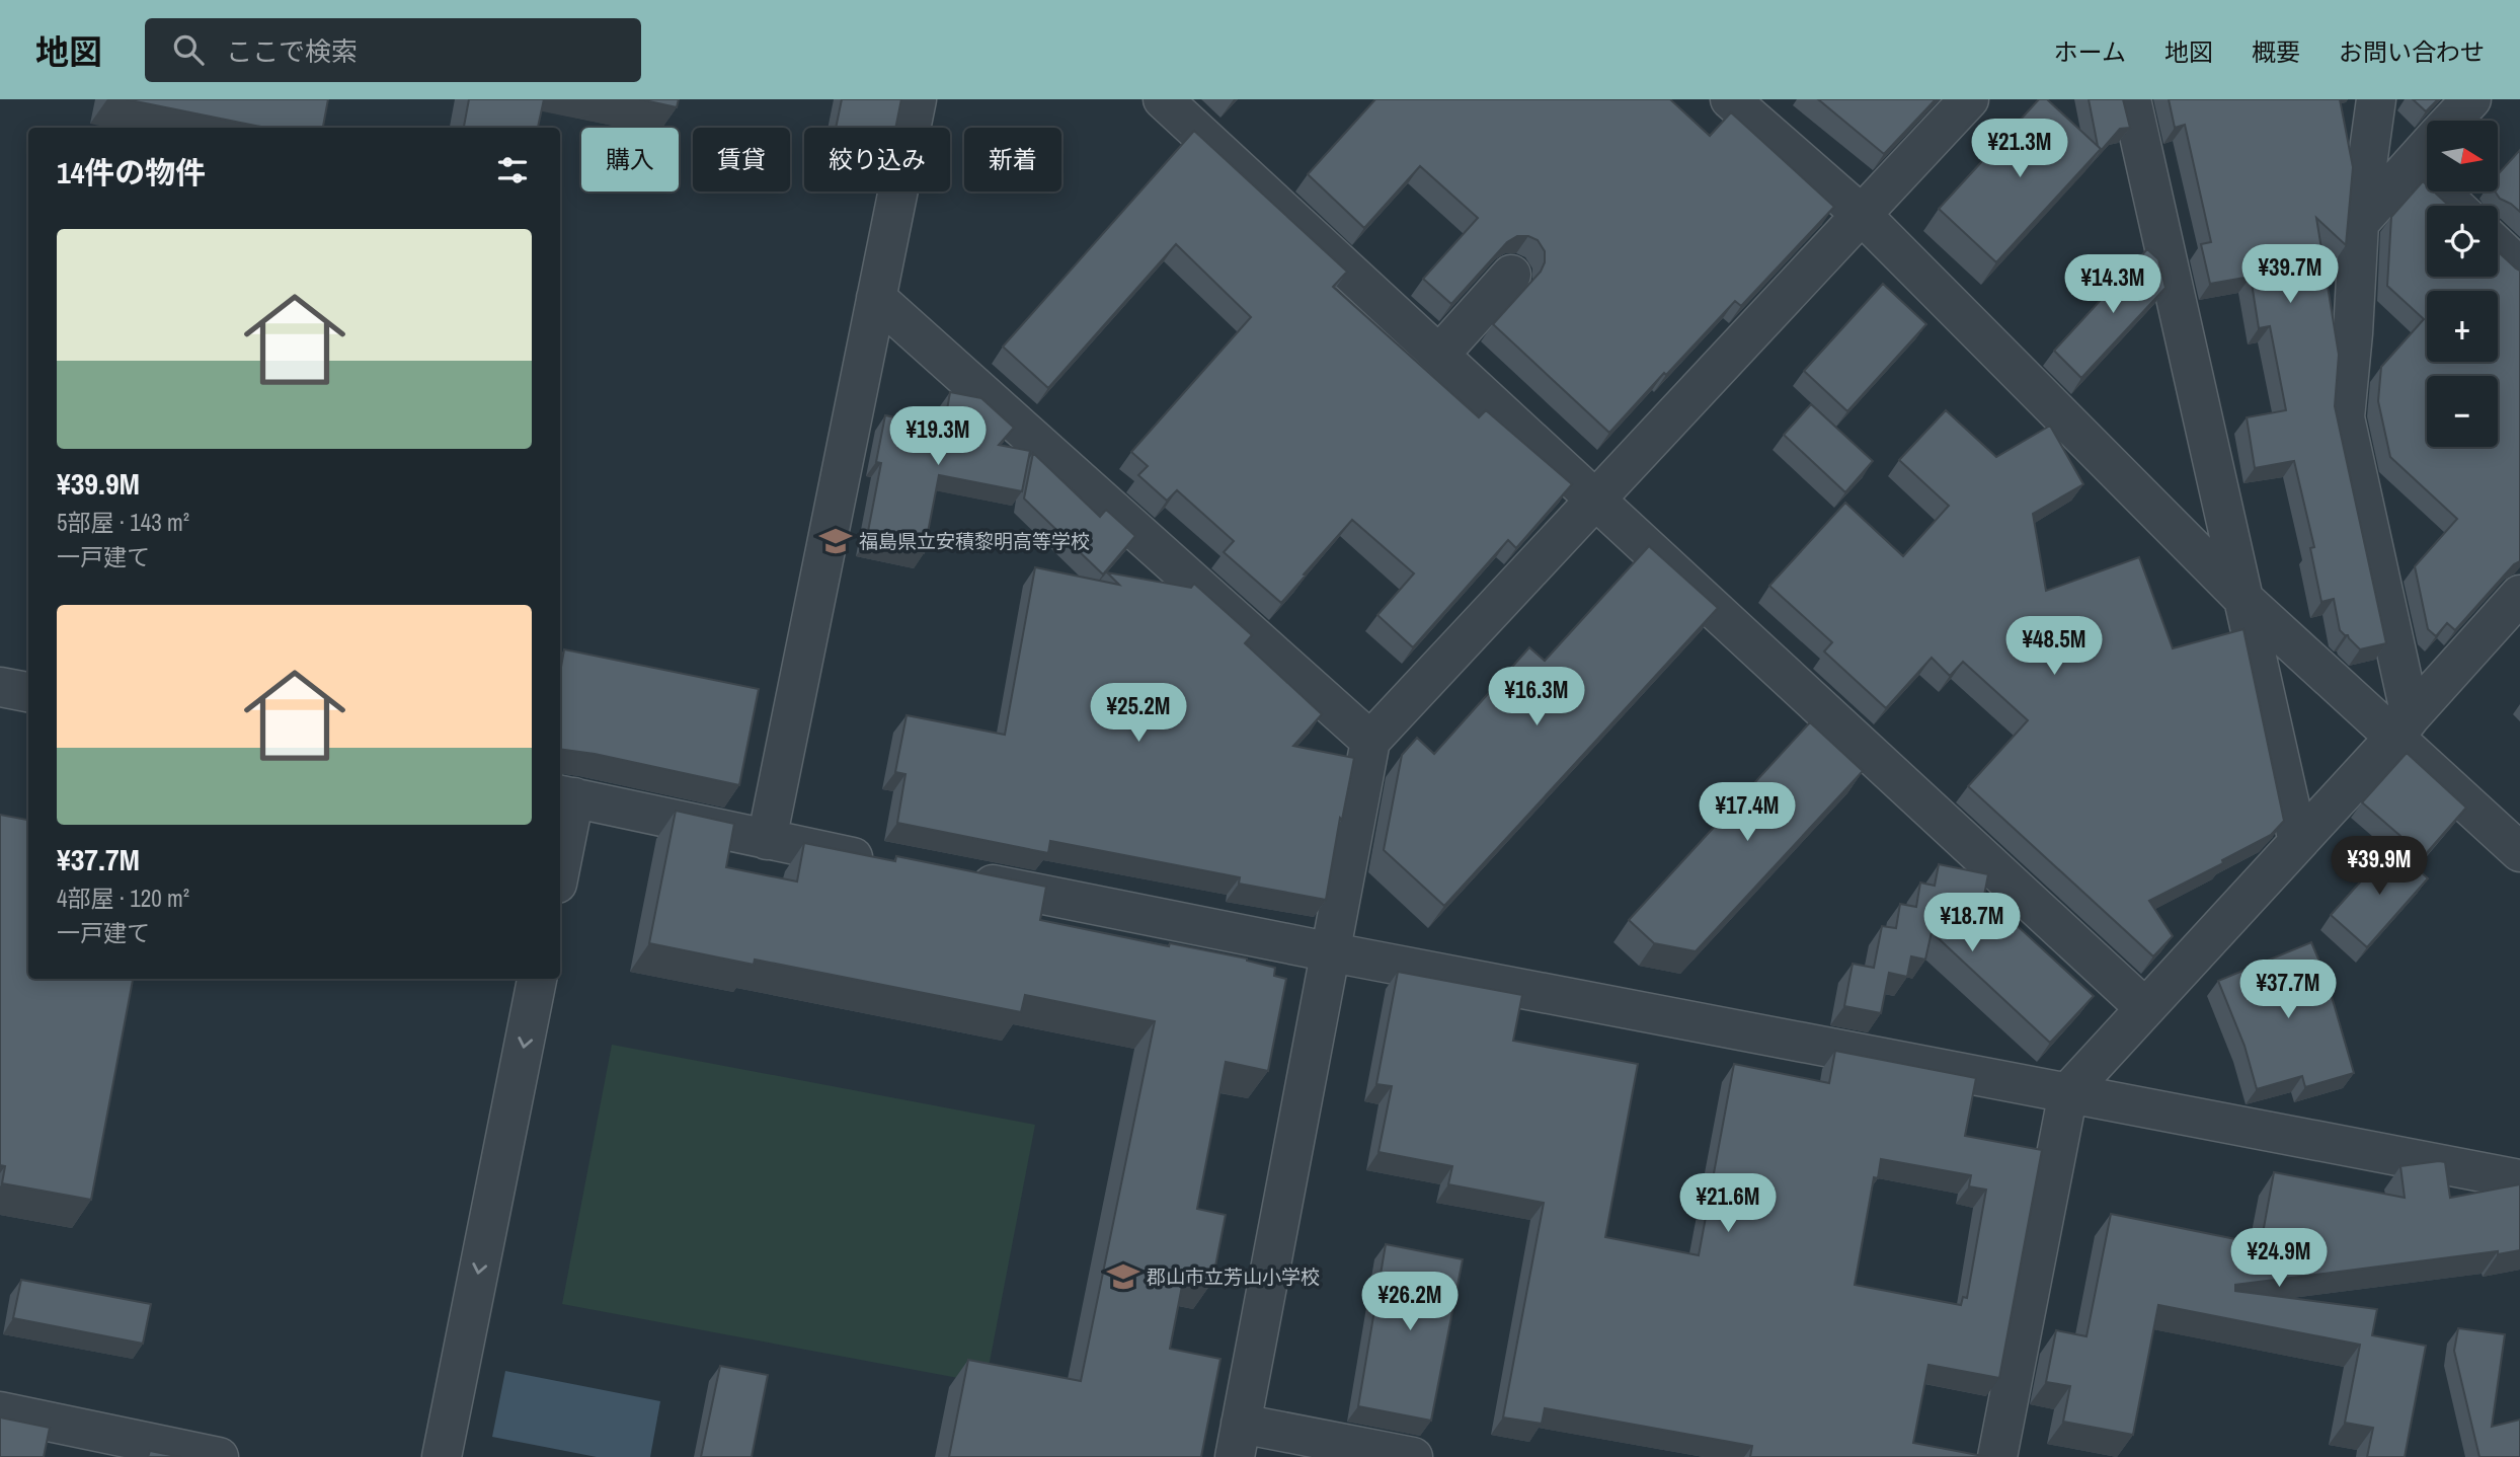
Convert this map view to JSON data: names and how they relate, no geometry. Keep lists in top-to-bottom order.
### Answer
{
  "places": {
    "school or university": ["福島県立安積黎明高等学校", "郡山市立芳山小学校"]
  },
  "north": "right",
  "page": {
    "header": "地図",
    "search": "ここで検索",
    "nav": [
      "ホーム",
      "地図",
      "概要",
      "お問い合わせ"
    ],
    "price": [
      "¥21.3M",
      "¥39.7M",
      "¥14.3M",
      "¥19.3M",
      "¥48.5M",
      "¥16.3M",
      "¥25.2M",
      "¥17.4M",
      "¥39.9M",
      "¥18.7M",
      "¥37.7M",
      "¥21.6M",
      "¥24.9M",
      "¥26.2M"
    ],
    "map_buttons": ["+", "−"],
    "chip": [
      "購入",
      "賃貸",
      "絞り込み",
      "新着"
    ],
    "heading": "14件の物件",
    "list": [
      {
        "name": "¥39.9M",
        "note": "5部屋 · 143 m² · 一戸建て"
      },
      {
        "name": "¥37.7M",
        "note": "4部屋 · 120 m² · 一戸建て"
      }
    ]
  }
}
